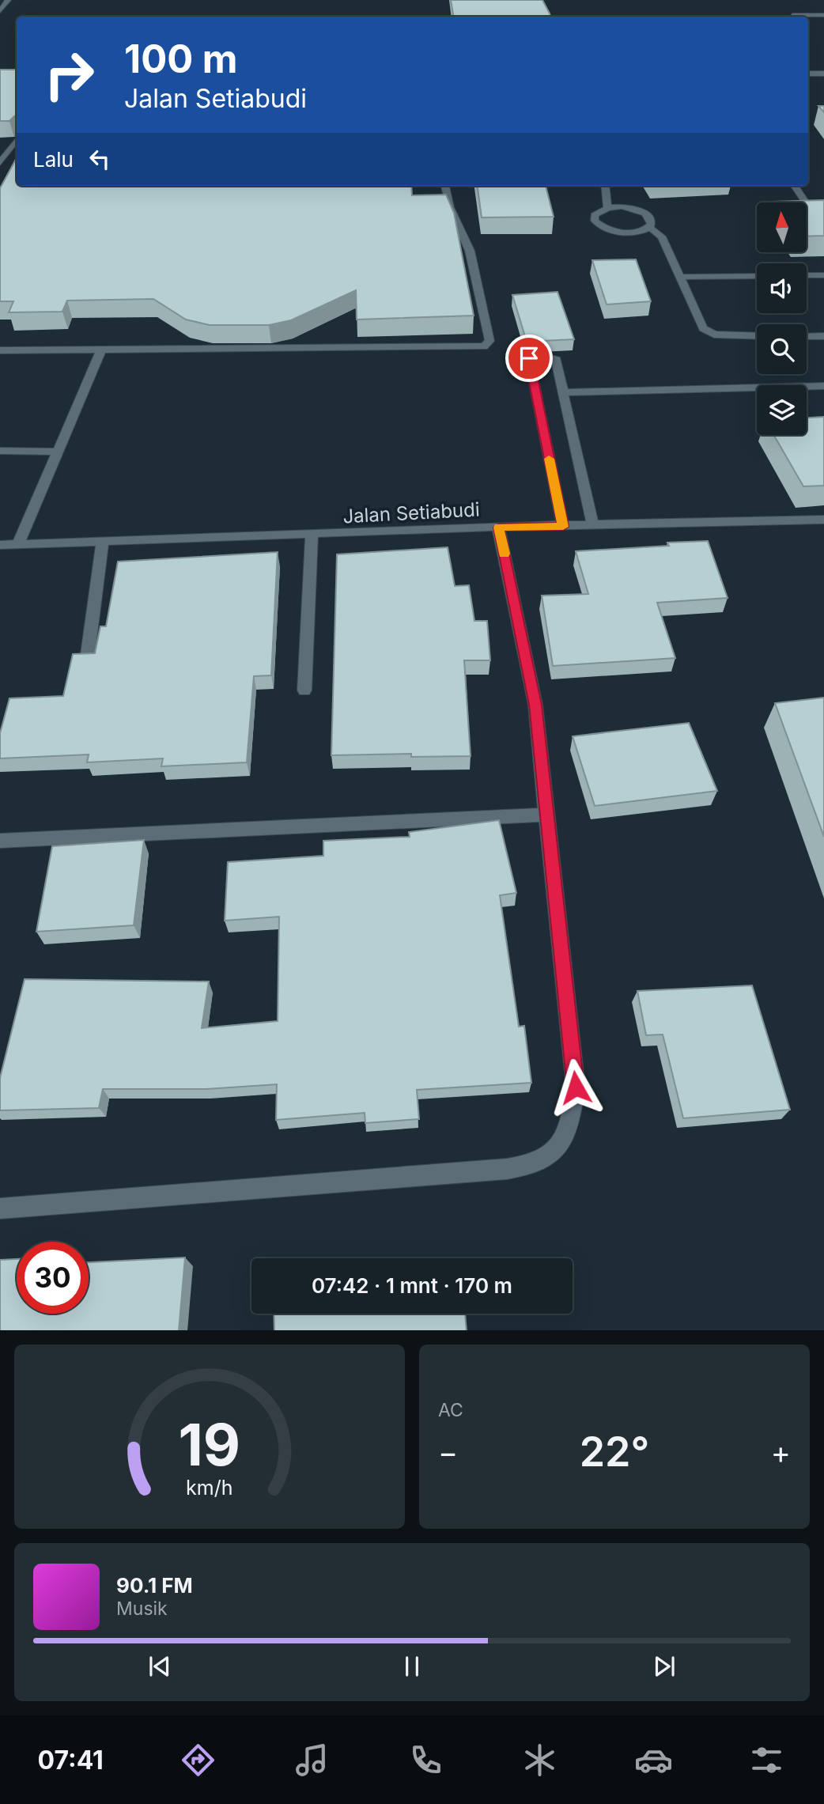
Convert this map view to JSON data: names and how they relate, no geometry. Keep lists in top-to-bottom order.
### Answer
{
  "streets": {
    "street": ["Jalan Setiabudi"]
  },
  "north": "top",
  "page": {
    "turn": ["100 m", "Jalan Setiabudi"],
    "then": "Lalu",
    "limit": "30",
    "trip": "07:42 · 1 mnt · 170 m",
    "tile": "AC",
    "heat": ["−", "22°", "+"],
    "song": ["90.1 FM", "Musik"],
    "tabs": "07:41",
    "gauge": ["19", "km/h"]
  }
}
